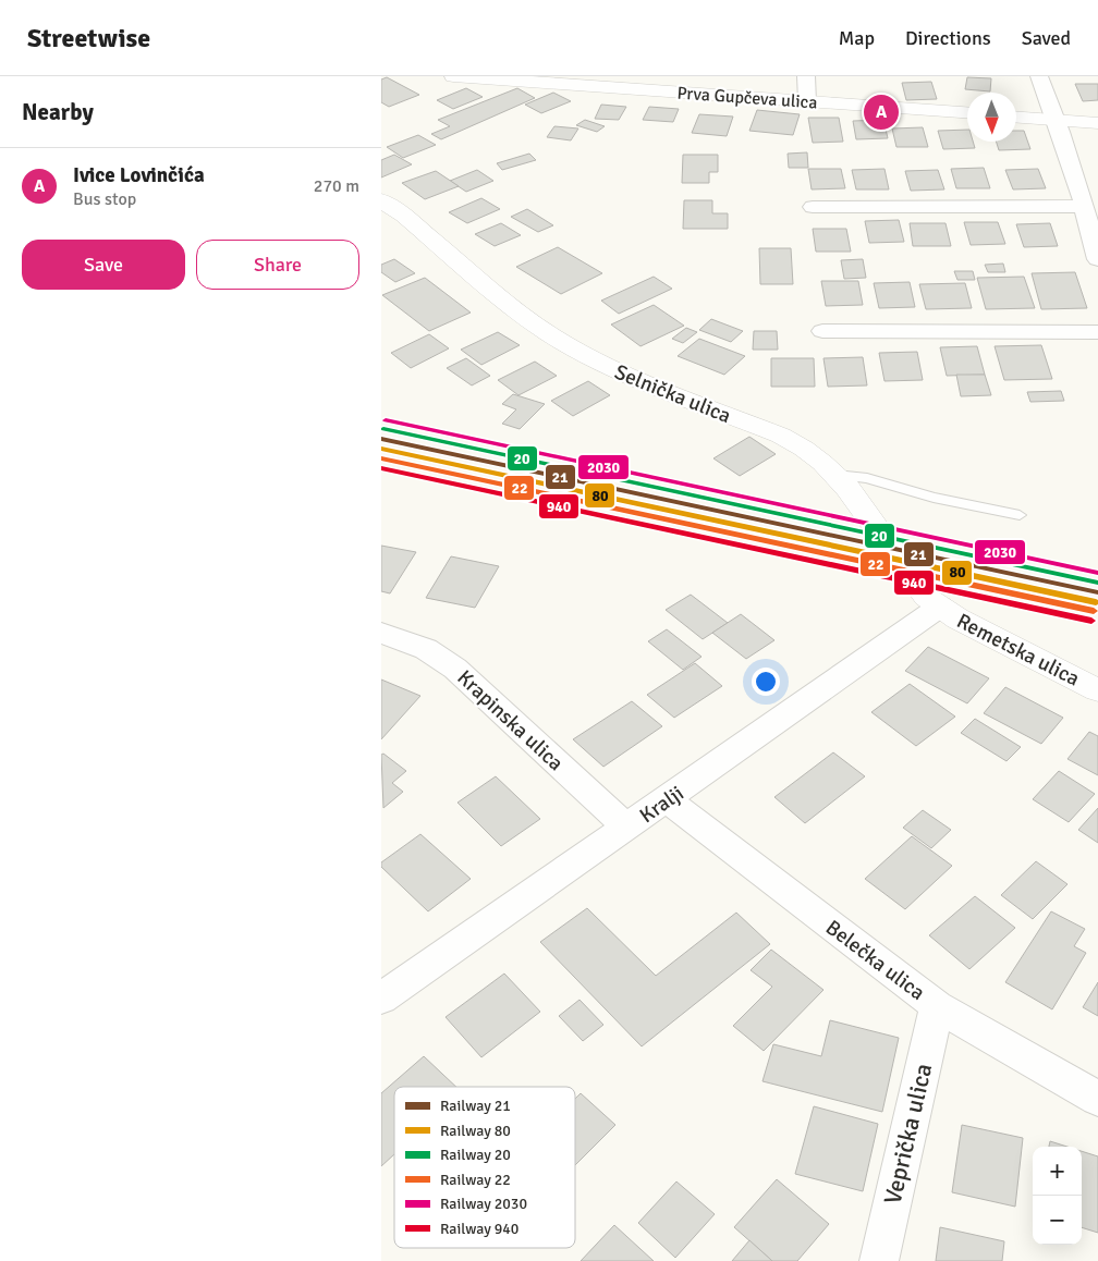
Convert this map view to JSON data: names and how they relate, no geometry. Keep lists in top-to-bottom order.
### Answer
{
  "streets": {
    "street": [
      "Prva Gupčeva ulica",
      "Selnička ulica",
      "Remetska ulica",
      "Krapinska ulica",
      "Kralji",
      "Belečka ulica",
      "Veprička ulica"
    ]
  },
  "crossings": [
    ["Selnička ulica", "Remetska ulica"],
    ["Selnička ulica", "Kralji"],
    ["Remetska ulica", "Kralji"],
    ["Krapinska ulica", "Kralji"],
    ["Kralji", "Belečka ulica"],
    ["Belečka ulica", "Veprička ulica"]
  ],
  "lines": [
    "rail line 2030",
    "rail line 20",
    "rail line 21",
    "rail line 80",
    "rail line 22",
    "rail line 940"
  ],
  "legend": [
    "Railway 21",
    "Railway 80",
    "Railway 20",
    "Railway 22",
    "Railway 2030",
    "Railway 940"
  ],
  "north": "bottom",
  "page": {
    "header": "Streetwise",
    "nav": ["Map", "Directions", "Saved"],
    "heading": "Nearby",
    "pins": "A",
    "list": [
      {
        "mark": "A",
        "name": "Ivice Lovinčića",
        "note": "Bus stop",
        "value": "270 m"
      }
    ],
    "buttons": ["Save", "Share"],
    "map_buttons": ["+", "−"]
  }
}
